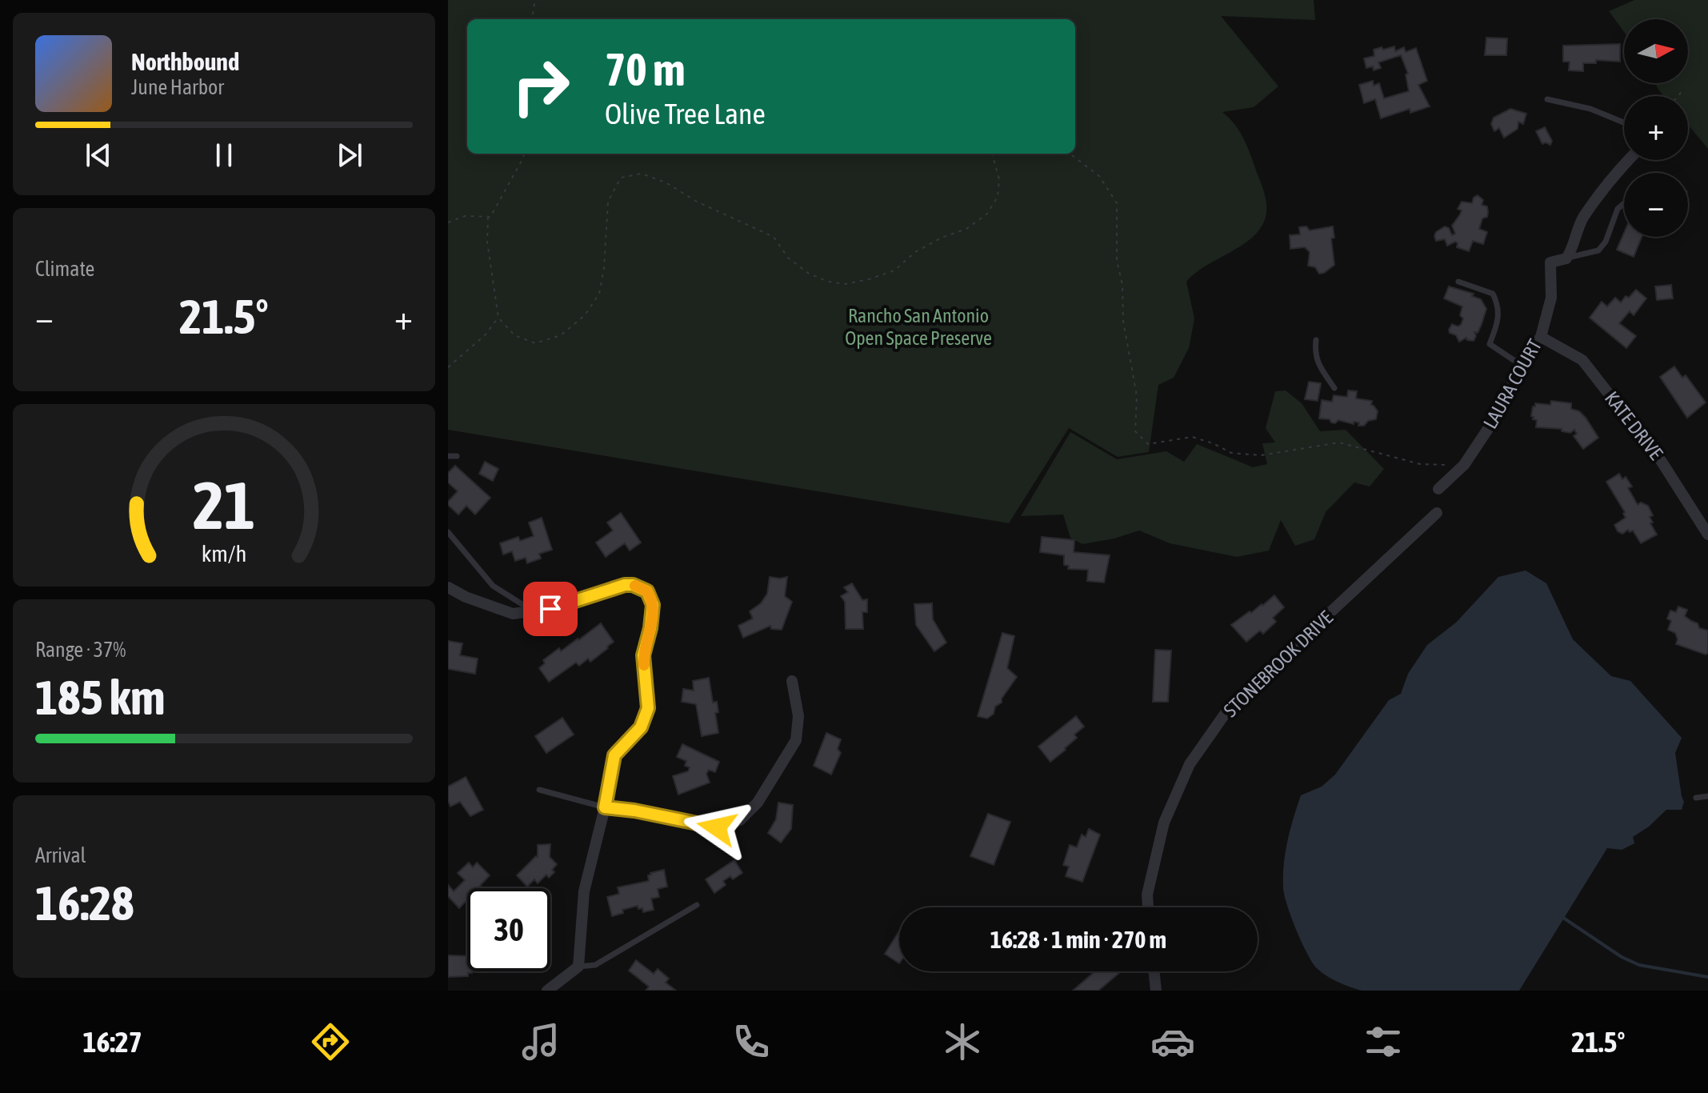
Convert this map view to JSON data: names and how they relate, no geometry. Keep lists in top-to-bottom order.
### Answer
{
  "streets": {
    "street": ["LAURA COURT", "KATE DRIVE", "STONEBROOK DRIVE"]
  },
  "crossings": [
    ["LAURA COURT", "KATE DRIVE"]
  ],
  "parks": ["Rancho San Antonio Open Space Preserve"],
  "north": "right",
  "page": {
    "map_buttons": ["+", "−"],
    "turn": ["70 m", "Olive Tree Lane"],
    "song": ["Northbound", "June Harbor"],
    "tile": [
      "Climate",
      ["Range · 37%", "185 km"],
      ["Arrival", "16:28"]
    ],
    "heat": ["−", "21.5°", "+"],
    "limit": "30",
    "trip": "16:28 · 1 min · 270 m",
    "tabs": ["16:27", "21.5°"],
    "gauge": ["21", "km/h"]
  }
}
